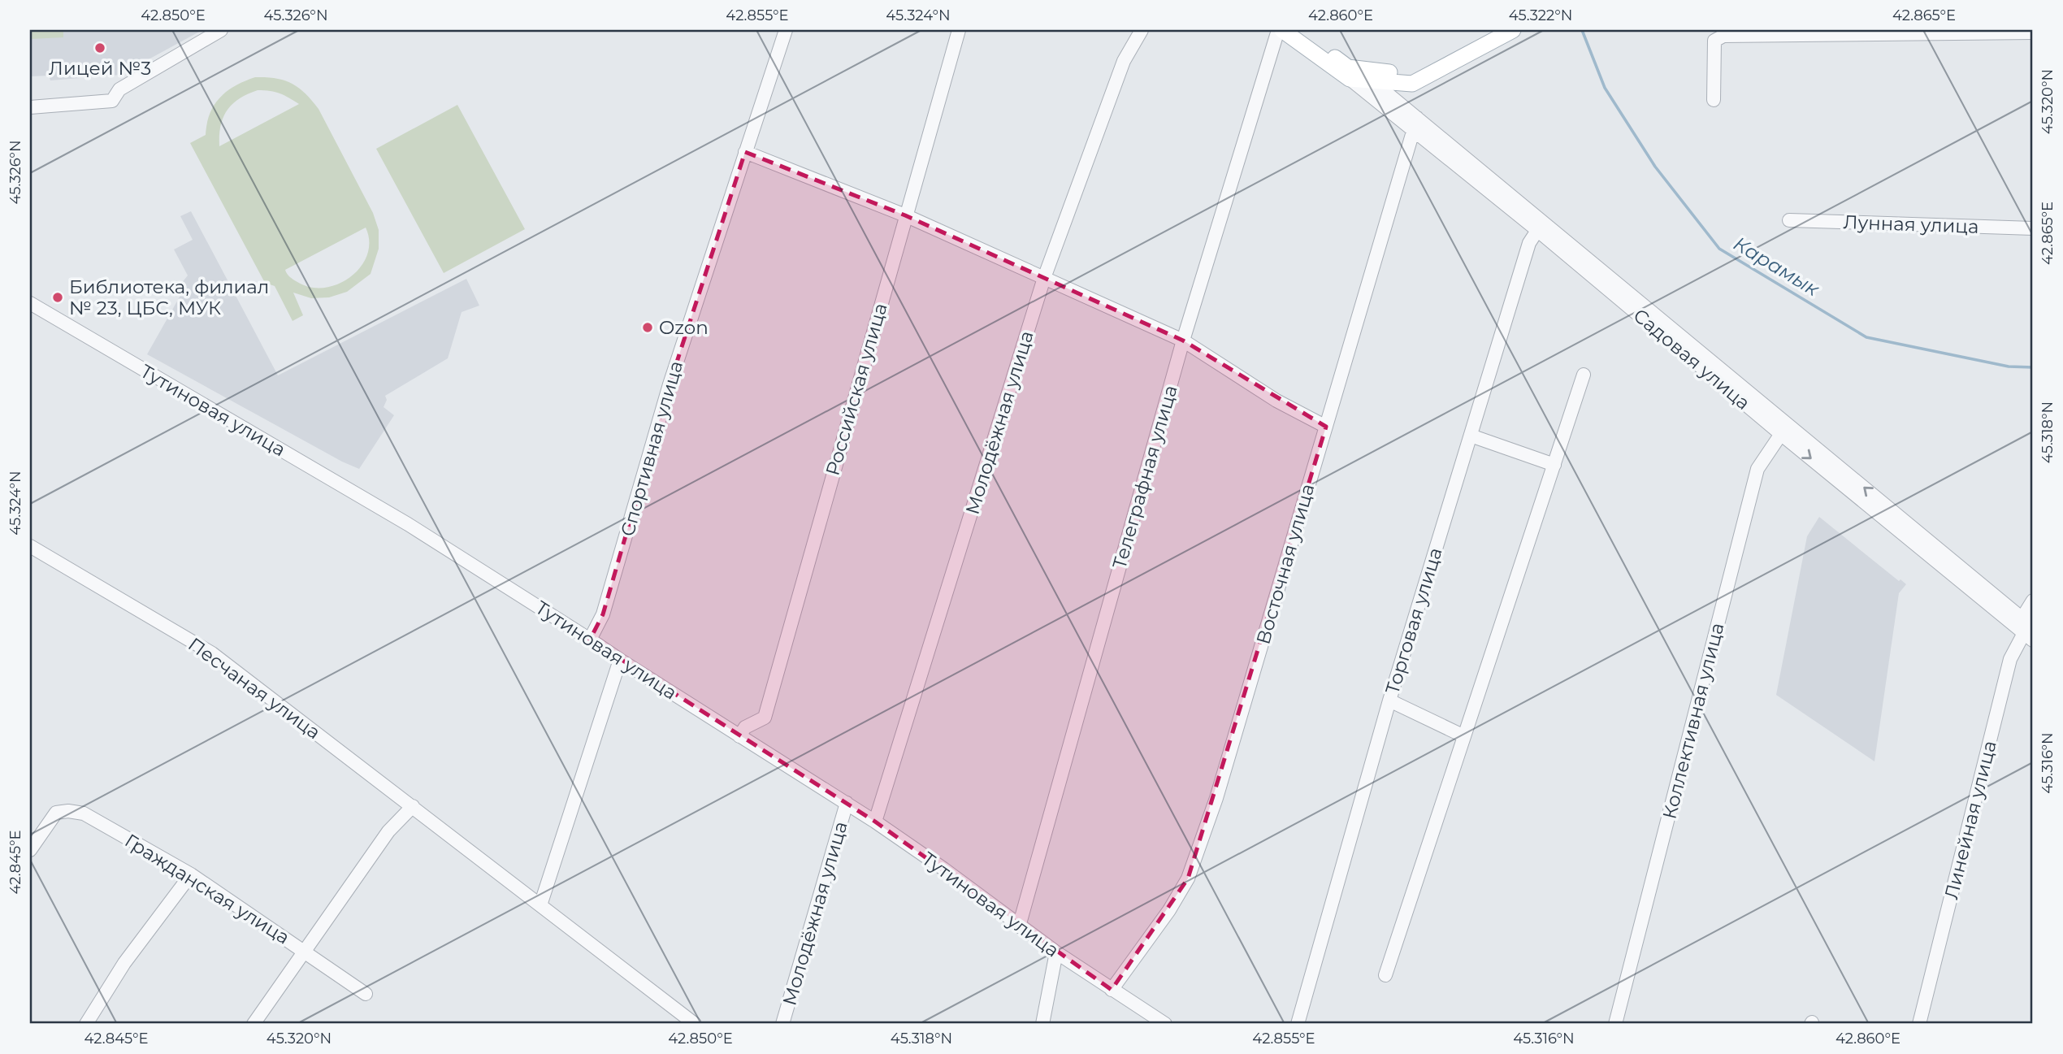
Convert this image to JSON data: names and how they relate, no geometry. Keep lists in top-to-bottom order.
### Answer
{
  "streets": {
    "street": [
      "Лунная улица",
      "Садовая улица",
      "Российская улица",
      "Тутиновая улица",
      "Молодёжная улица",
      "Спортивная улица",
      "Телеграфная улица",
      "Восточная улица",
      "Торговая улица",
      "Песчаная улица",
      "Коллективная улица",
      "Линейная улица",
      "Гражданская улица"
    ]
  },
  "crossings": [
    ["Садовая улица", "Восточная улица"],
    ["Садовая улица", "Торговая улица"],
    ["Садовая улица", "Коллективная улица"],
    ["Садовая улица", "Линейная улица"],
    ["Российская улица", "Тутиновая улица"],
    ["Тутиновая улица", "Молодёжная улица"],
    ["Тутиновая улица", "Спортивная улица"],
    ["Тутиновая улица", "Телеграфная улица"],
    ["Тутиновая улица", "Восточная улица"]
  ],
  "water": ["Карамык"],
  "places": ["Лицей №3", "Библиотека, филиал № 23, ЦБС, МУК", "Ozon"],
  "coordinates": [
    "42.850°E",
    "45.326°N",
    "42.855°E",
    "45.324°N",
    "42.860°E",
    "45.322°N",
    "42.865°E",
    "45.320°N",
    "45.318°N",
    "45.316°N",
    "42.845°E"
  ]
}
